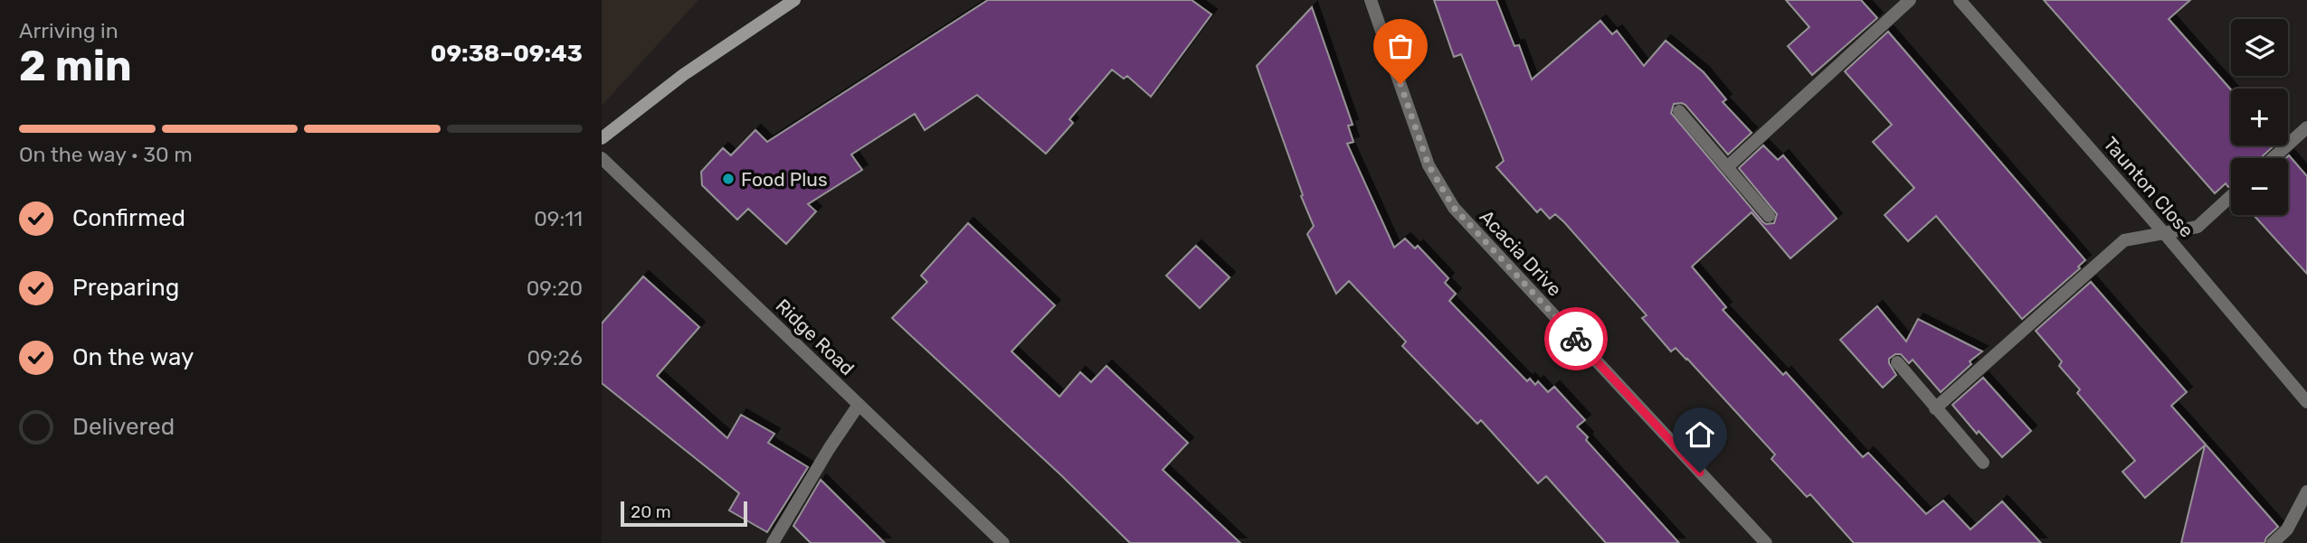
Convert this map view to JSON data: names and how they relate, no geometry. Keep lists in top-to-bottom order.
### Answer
{
  "streets": {
    "street": ["Taunton Close", "Acacia Drive", "Ridge Road"]
  },
  "places": ["Food Plus"],
  "scale_bar": "20 m",
  "page": {
    "heading": ["2 min", "Arriving in", "09:38–09:43"],
    "map_buttons": ["+", "−"],
    "bar": "On the way · 30 m",
    "list": [
      ["Confirmed", "09:11"],
      ["Preparing", "09:20"],
      ["On the way", "09:26"],
      "Delivered"
    ],
    "scale": "20 m"
  }
}
